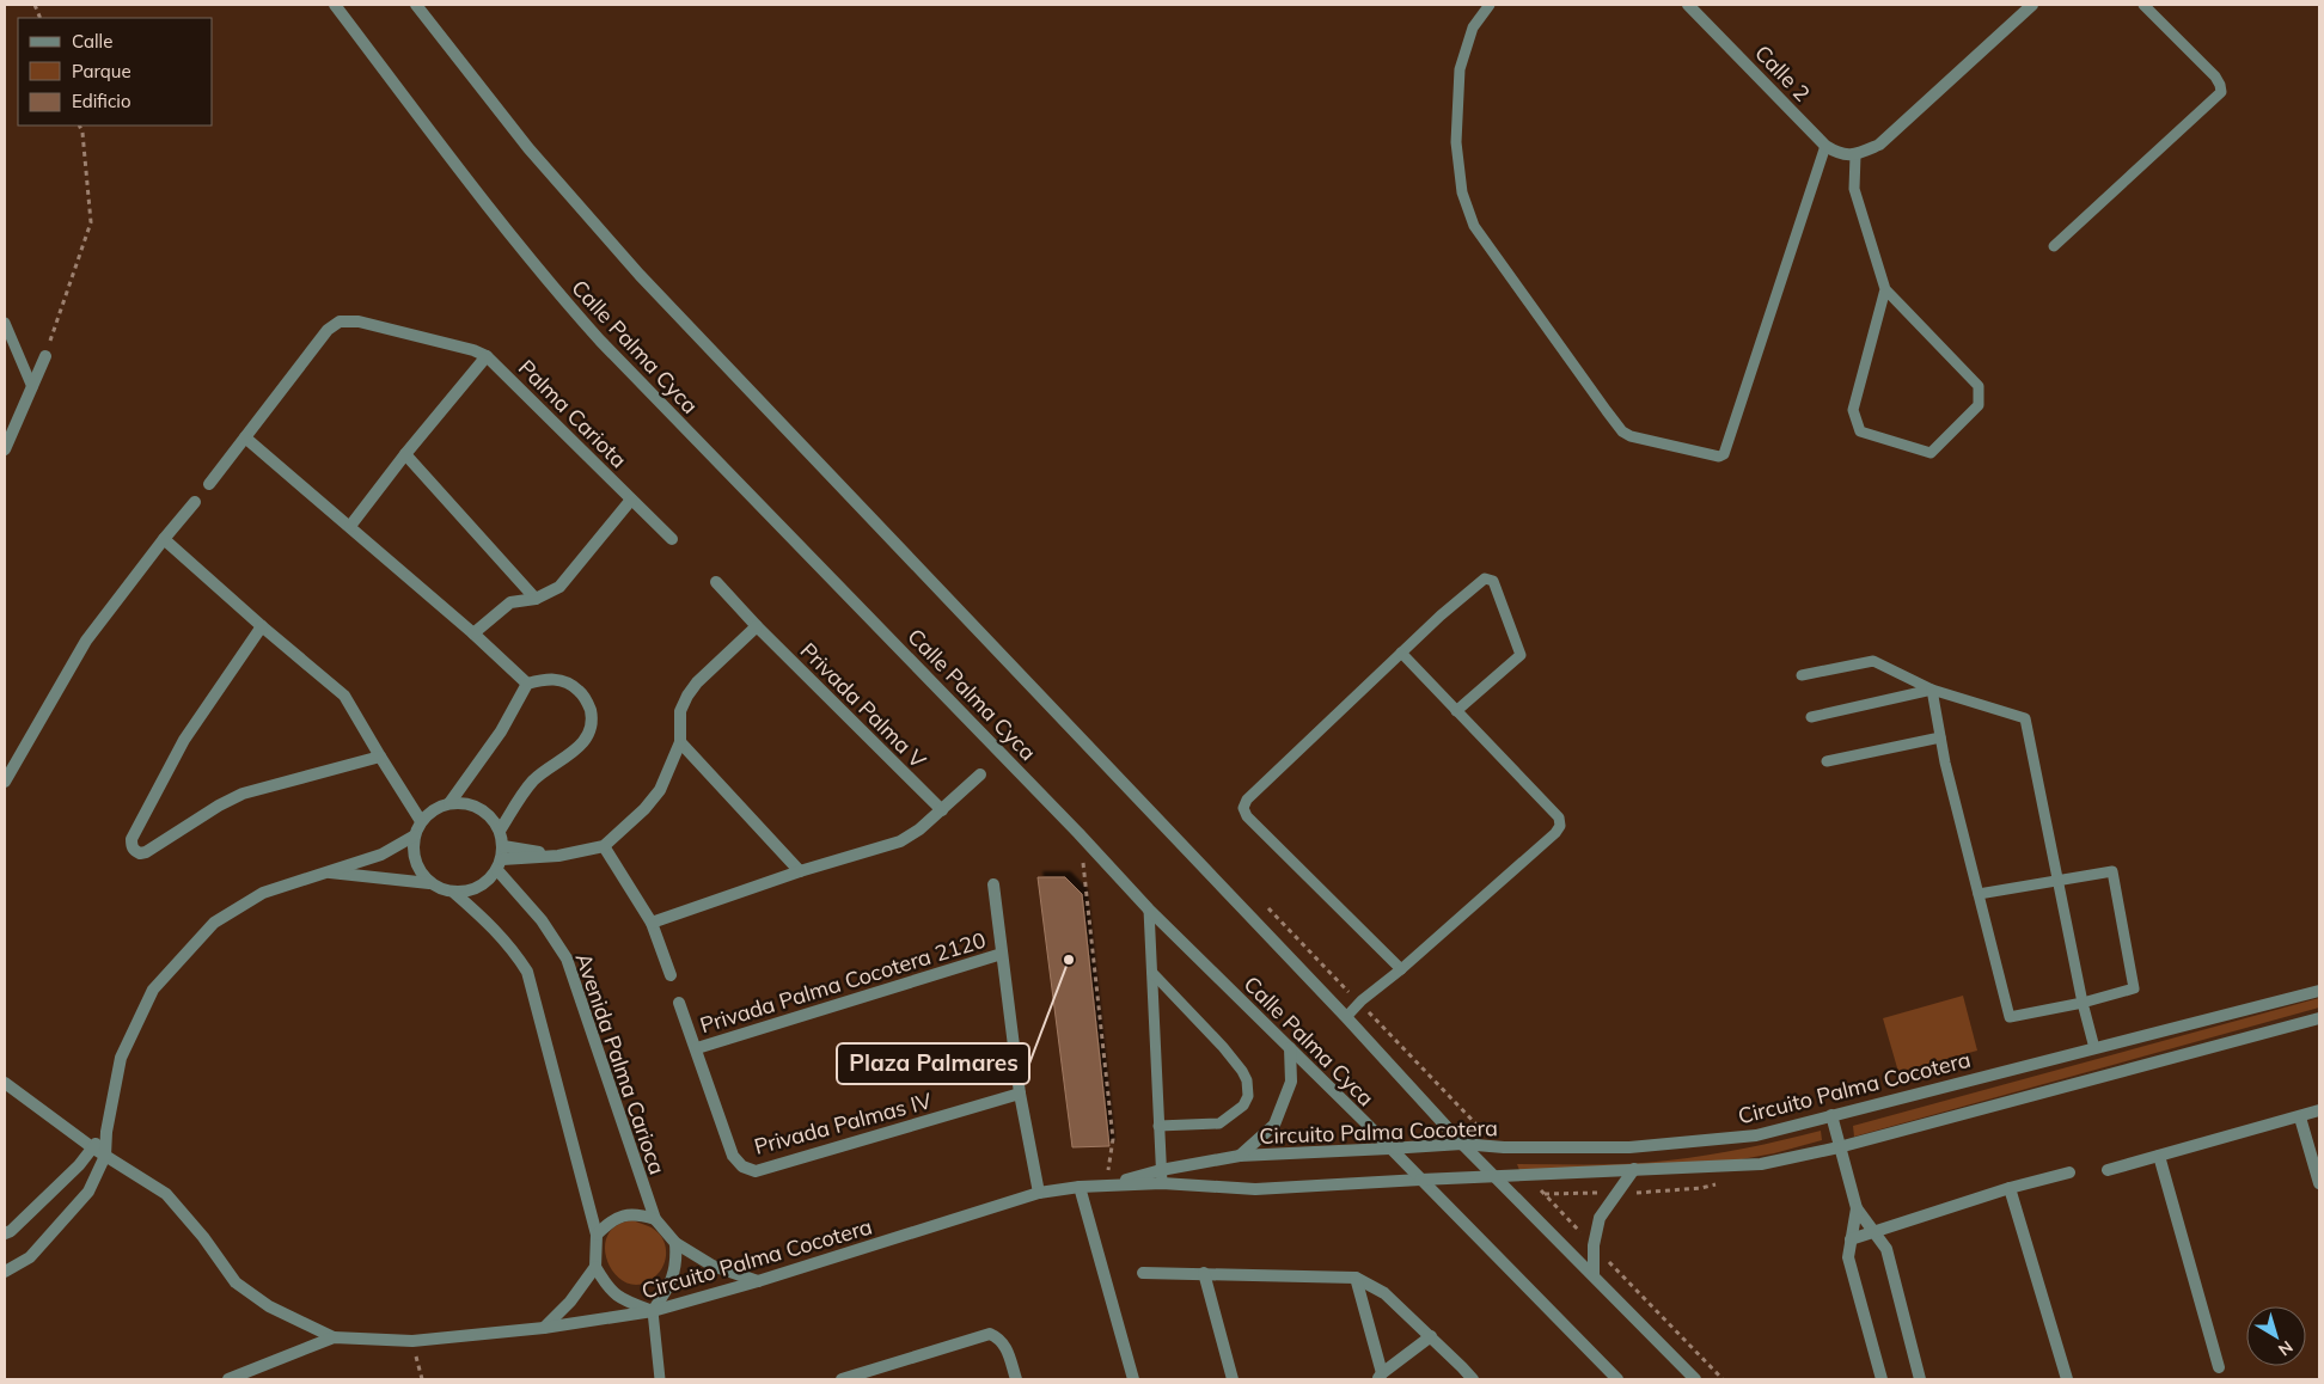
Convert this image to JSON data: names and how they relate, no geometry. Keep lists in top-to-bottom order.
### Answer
{
  "streets": {
    "street": [
      "Calle 2",
      "Calle Palma Cyca",
      "Palma Cariota",
      "Privada Palma V",
      "Privada Palma Cocotera 2120",
      "Avenida Palma Carioca",
      "Circuito Palma Cocotera",
      "Privada Palmas IV"
    ]
  },
  "crossings": [
    ["Calle Palma Cyca", "Circuito Palma Cocotera"],
    ["Privada Palma Cocotera 2120", "Privada Palmas IV"],
    ["Avenida Palma Carioca", "Circuito Palma Cocotera"]
  ],
  "places": ["Plaza Palmares"],
  "legend": ["Calle", "Parque", "Edificio"],
  "north": "bottom right"
}
